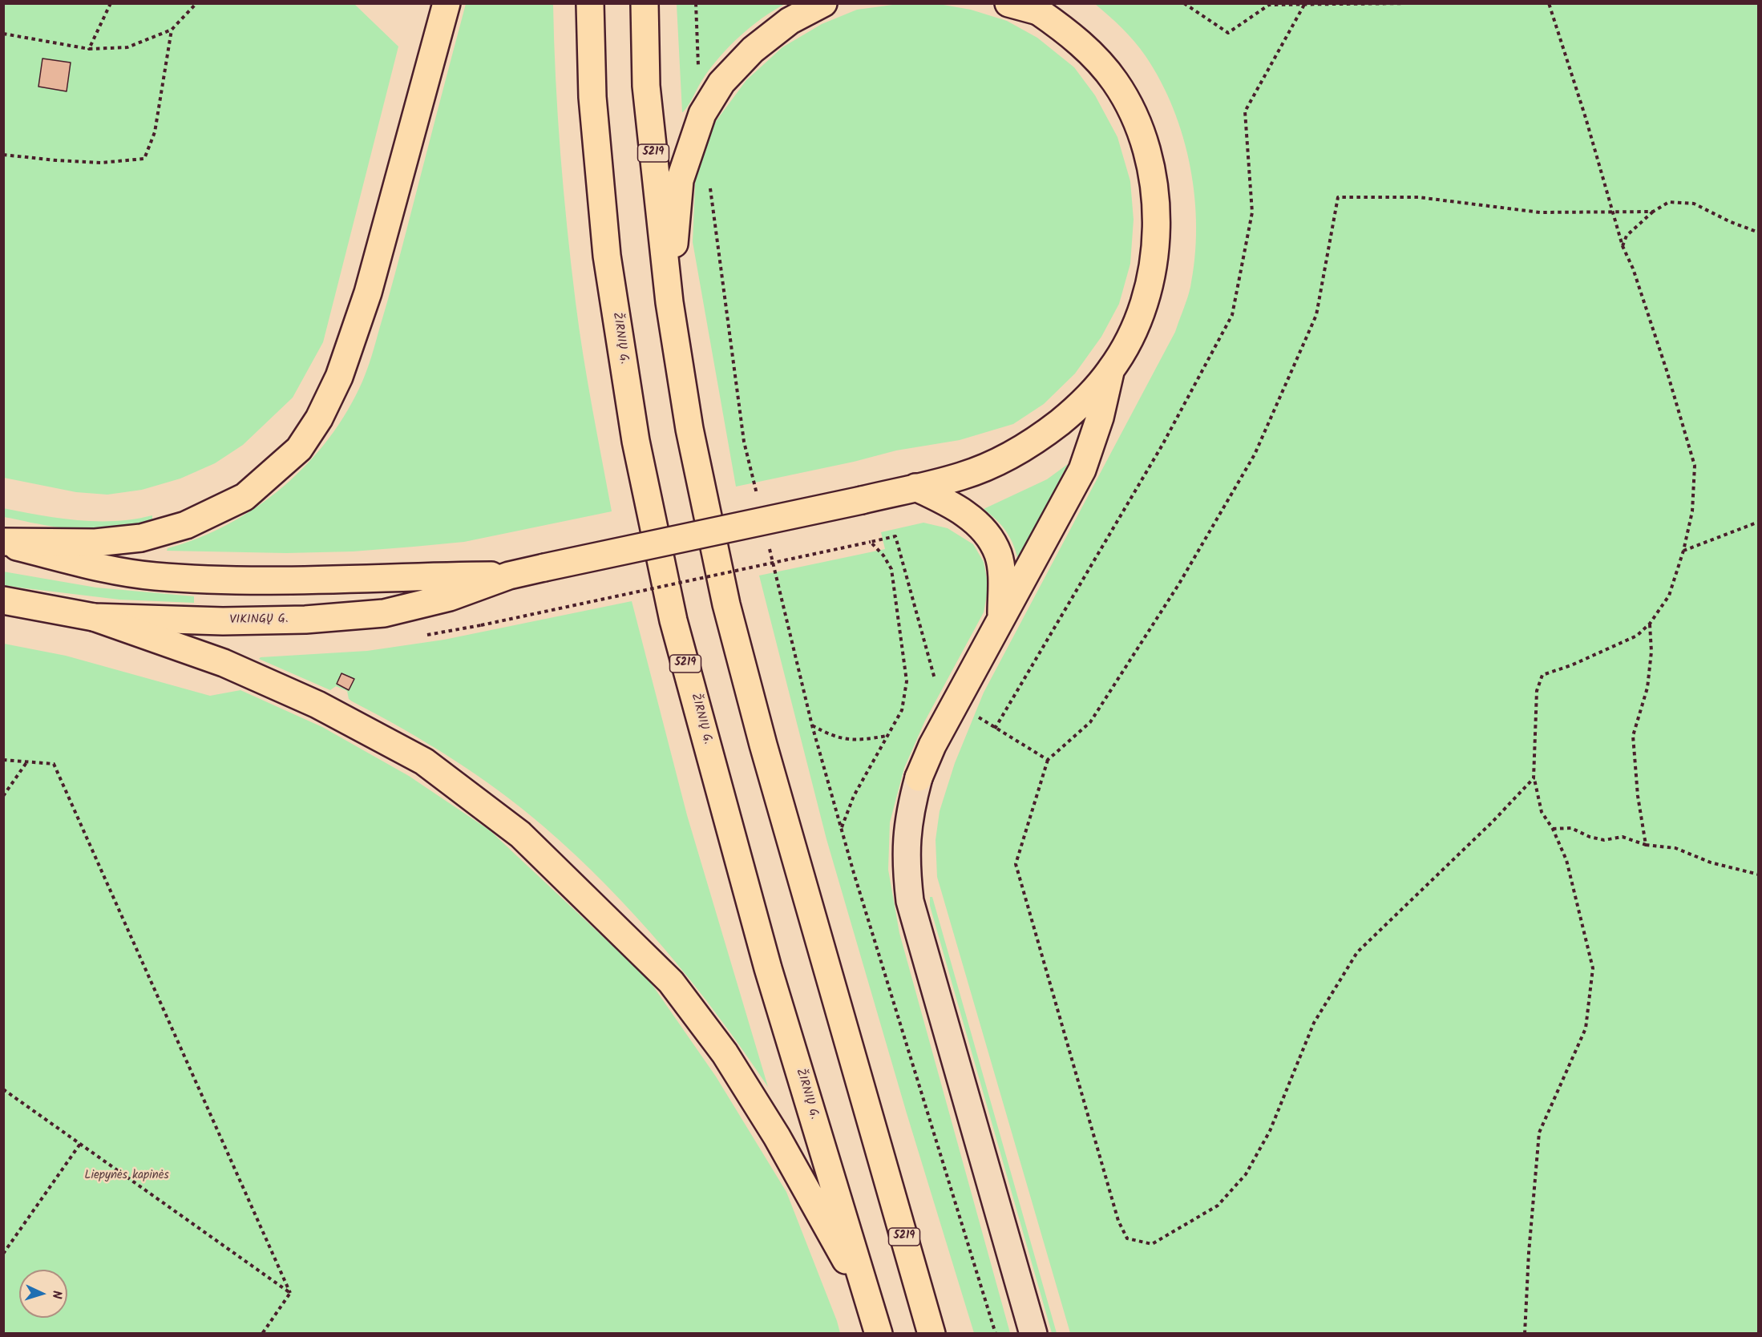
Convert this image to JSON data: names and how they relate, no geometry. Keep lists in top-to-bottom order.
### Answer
{
  "streets": {
    "main road": ["5219", "ŽIRNIŲ G.", "VIKINGŲ G."]
  },
  "parks": ["Liepynės kapinės"],
  "north": "right"
}
